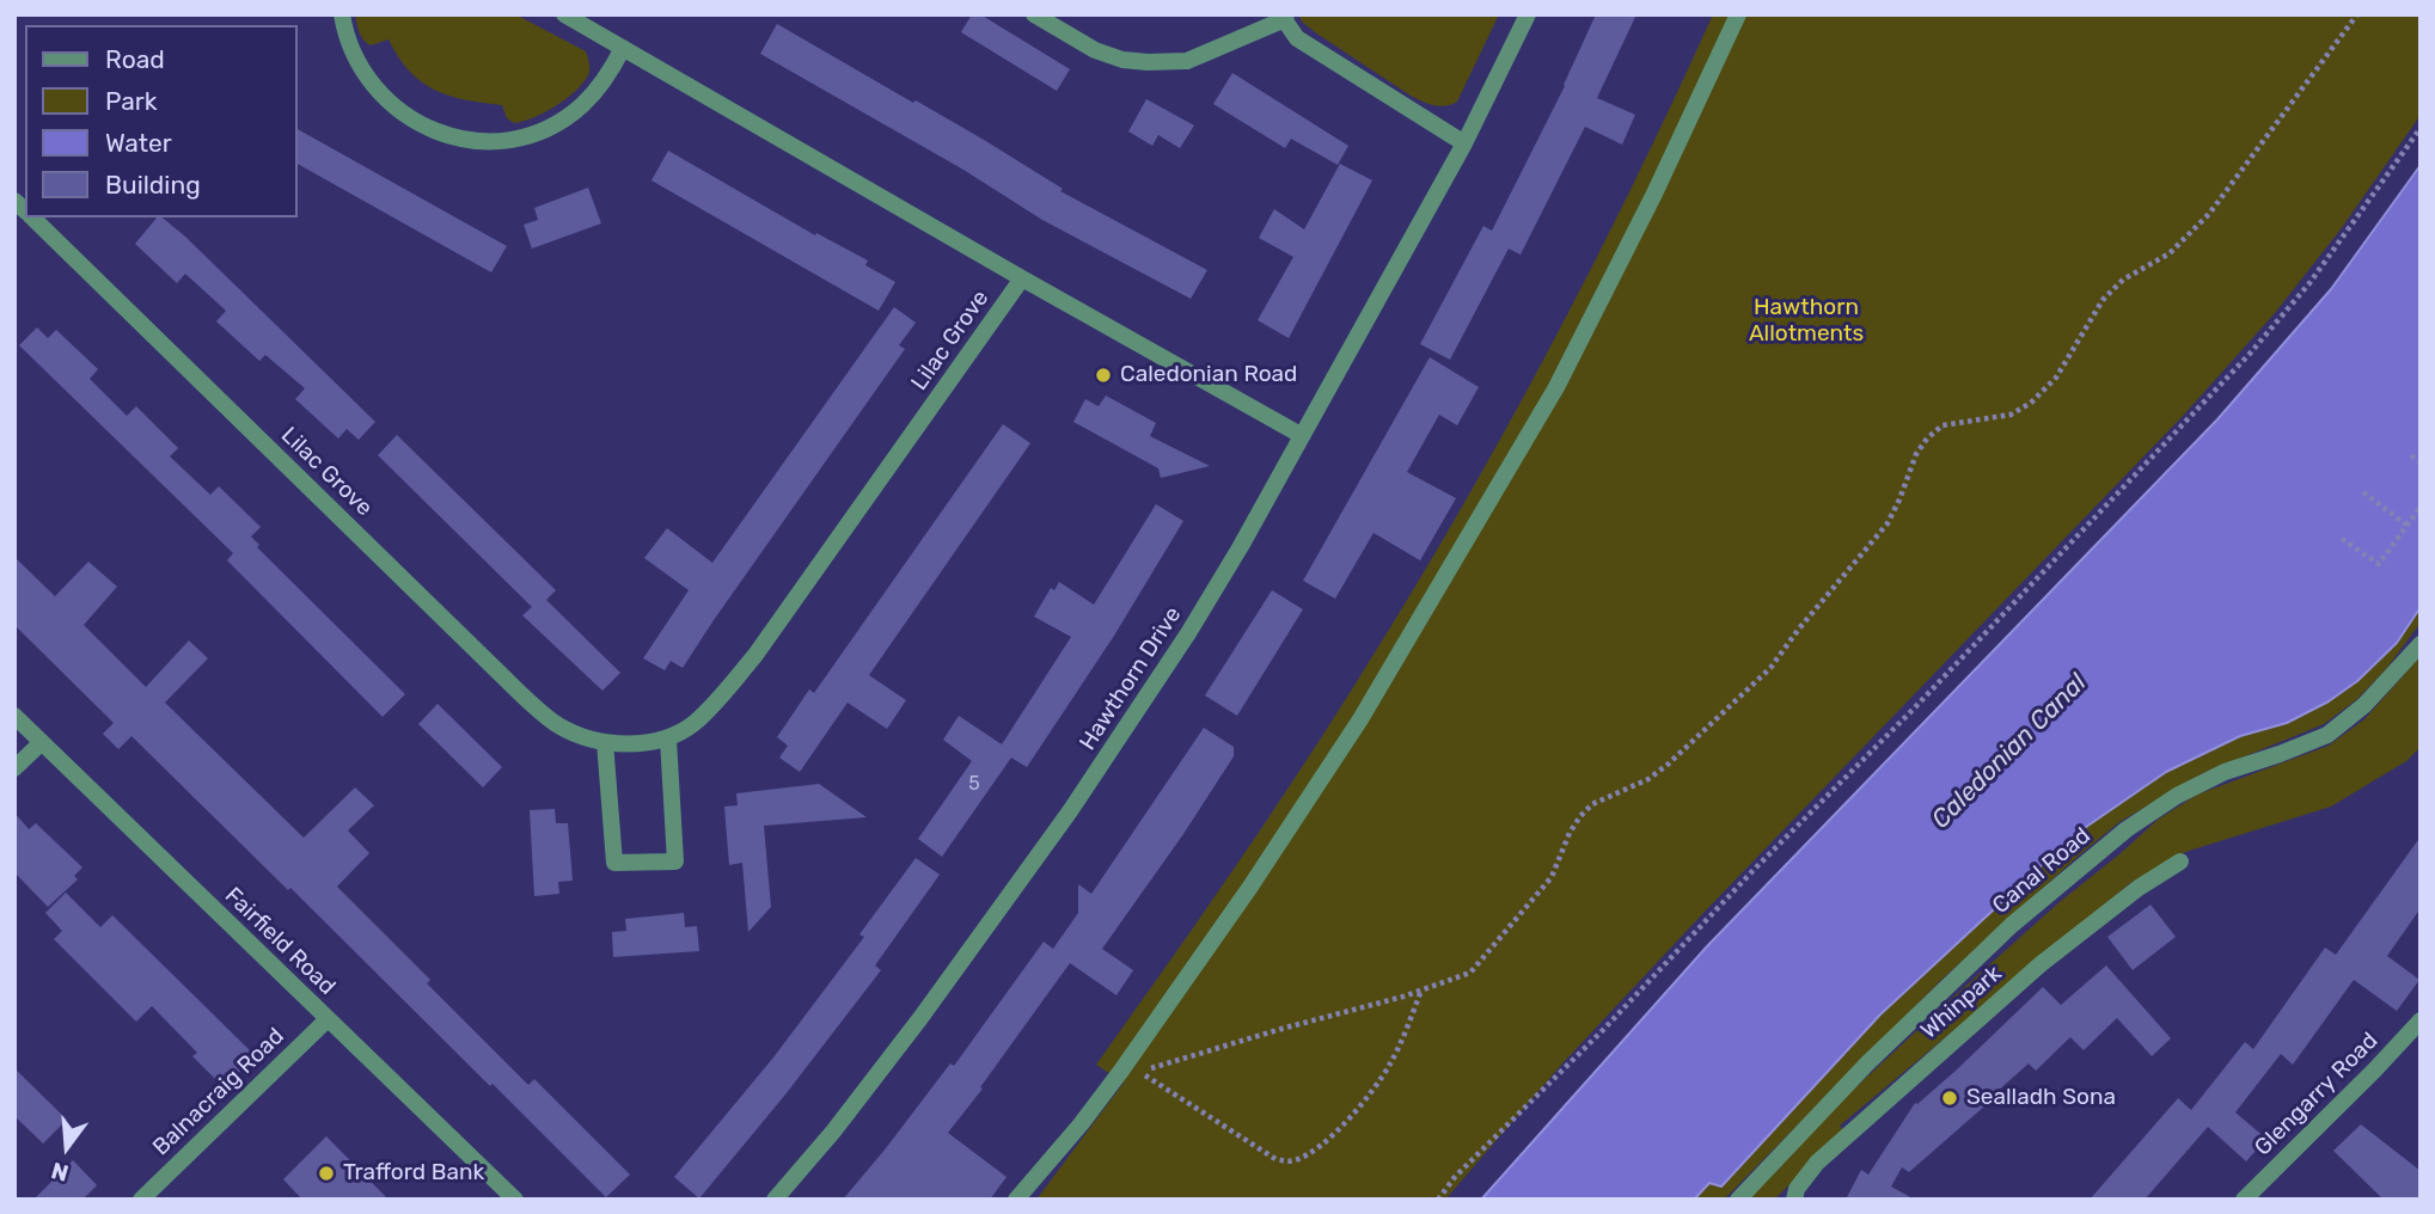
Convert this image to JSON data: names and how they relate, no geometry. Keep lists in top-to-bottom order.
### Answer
{
  "streets": {
    "street": [
      "Lilac Grove",
      "Hawthorn Drive",
      "Canal Road",
      "Fairfield Road",
      "Whinpark",
      "Balnacraig Road",
      "Glengarry Road"
    ]
  },
  "crossings": [
    ["Fairfield Road", "Balnacraig Road"]
  ],
  "water": ["Caledonian Canal"],
  "parks": ["Hawthorn Allotments"],
  "places": ["Caledonian Road", "Sealladh Sona", "Trafford Bank"],
  "house_numbers": ["5"],
  "legend": [
    "Road",
    "Park",
    "Water",
    "Building"
  ],
  "north": "bottom"
}
